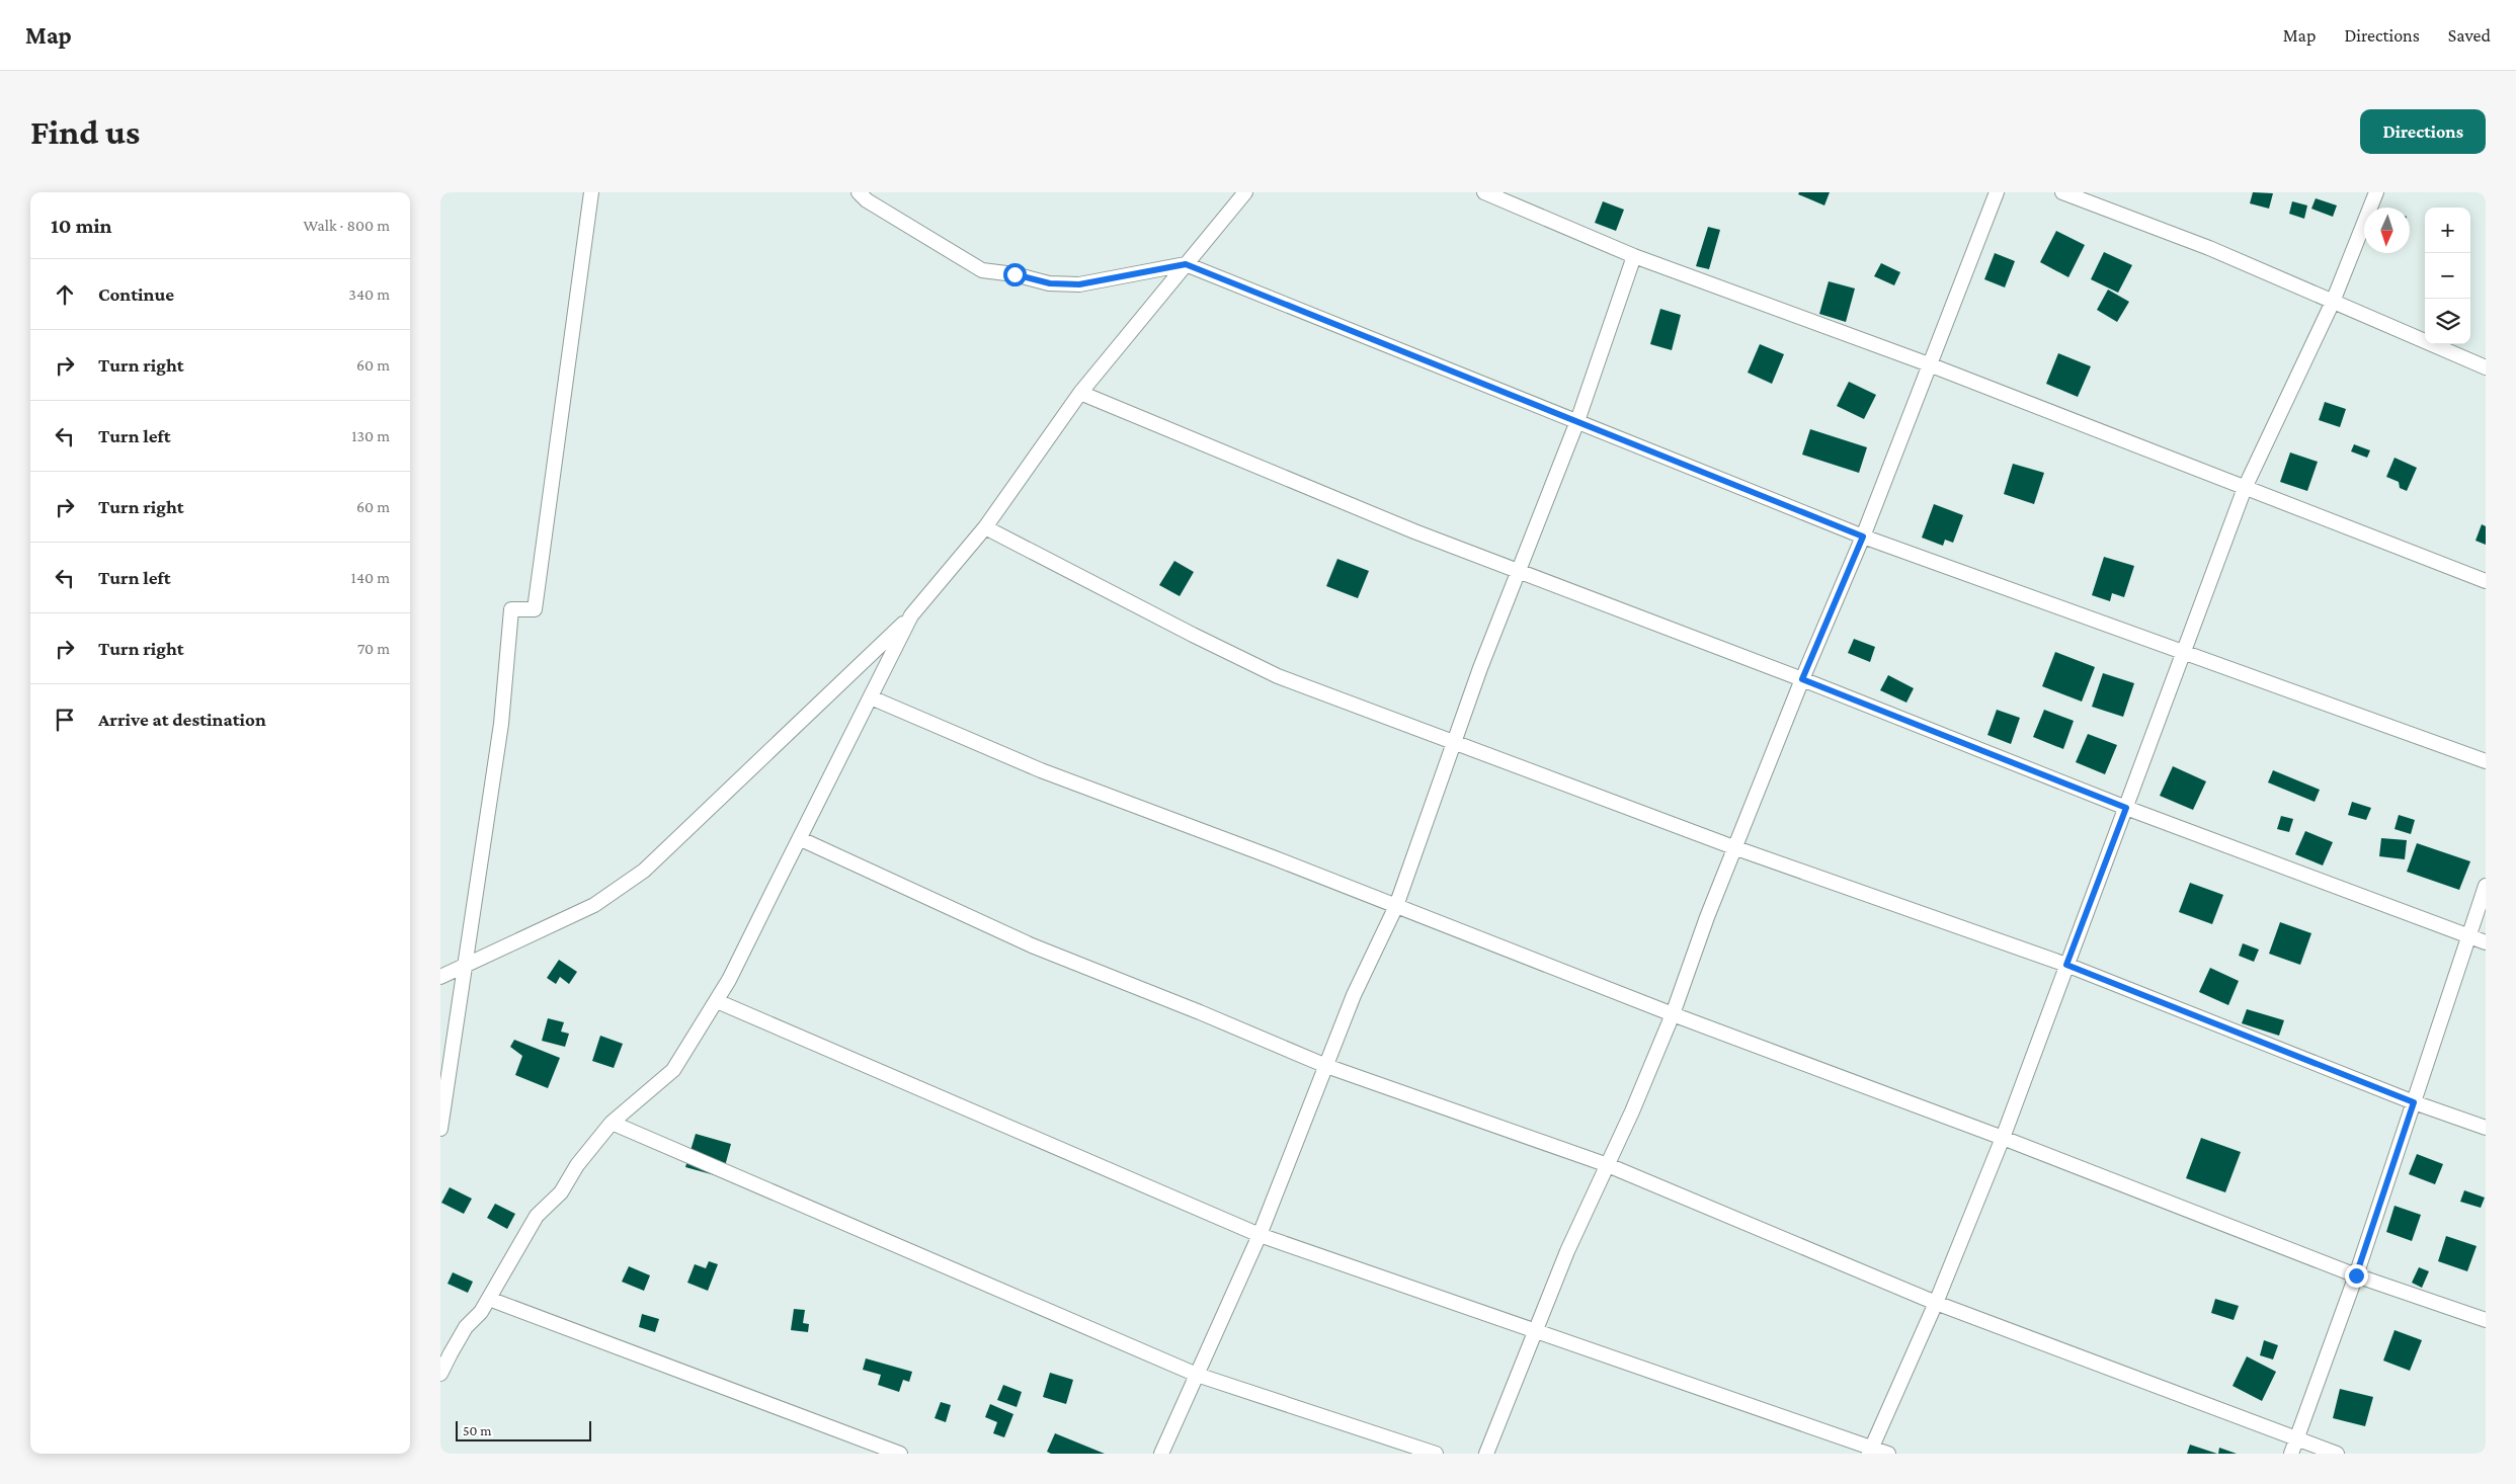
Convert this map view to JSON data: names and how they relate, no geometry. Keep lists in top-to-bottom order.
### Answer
{
  "scale_bar": "50 m",
  "north": "bottom",
  "page": {
    "header": "Map",
    "nav": ["Map", "Directions", "Saved"],
    "buttons": "Directions",
    "title": "Find us",
    "heading": ["10 min", "Walk · 800 m"],
    "map_buttons": ["+", "−"],
    "list": [
      ["Continue", "340 m"],
      ["Turn right", "60 m"],
      ["Turn left", "130 m"],
      ["Turn right", "60 m"],
      ["Turn left", "140 m"],
      ["Turn right", "70 m"],
      "Arrive at destination"
    ],
    "scale": "50 m"
  }
}
